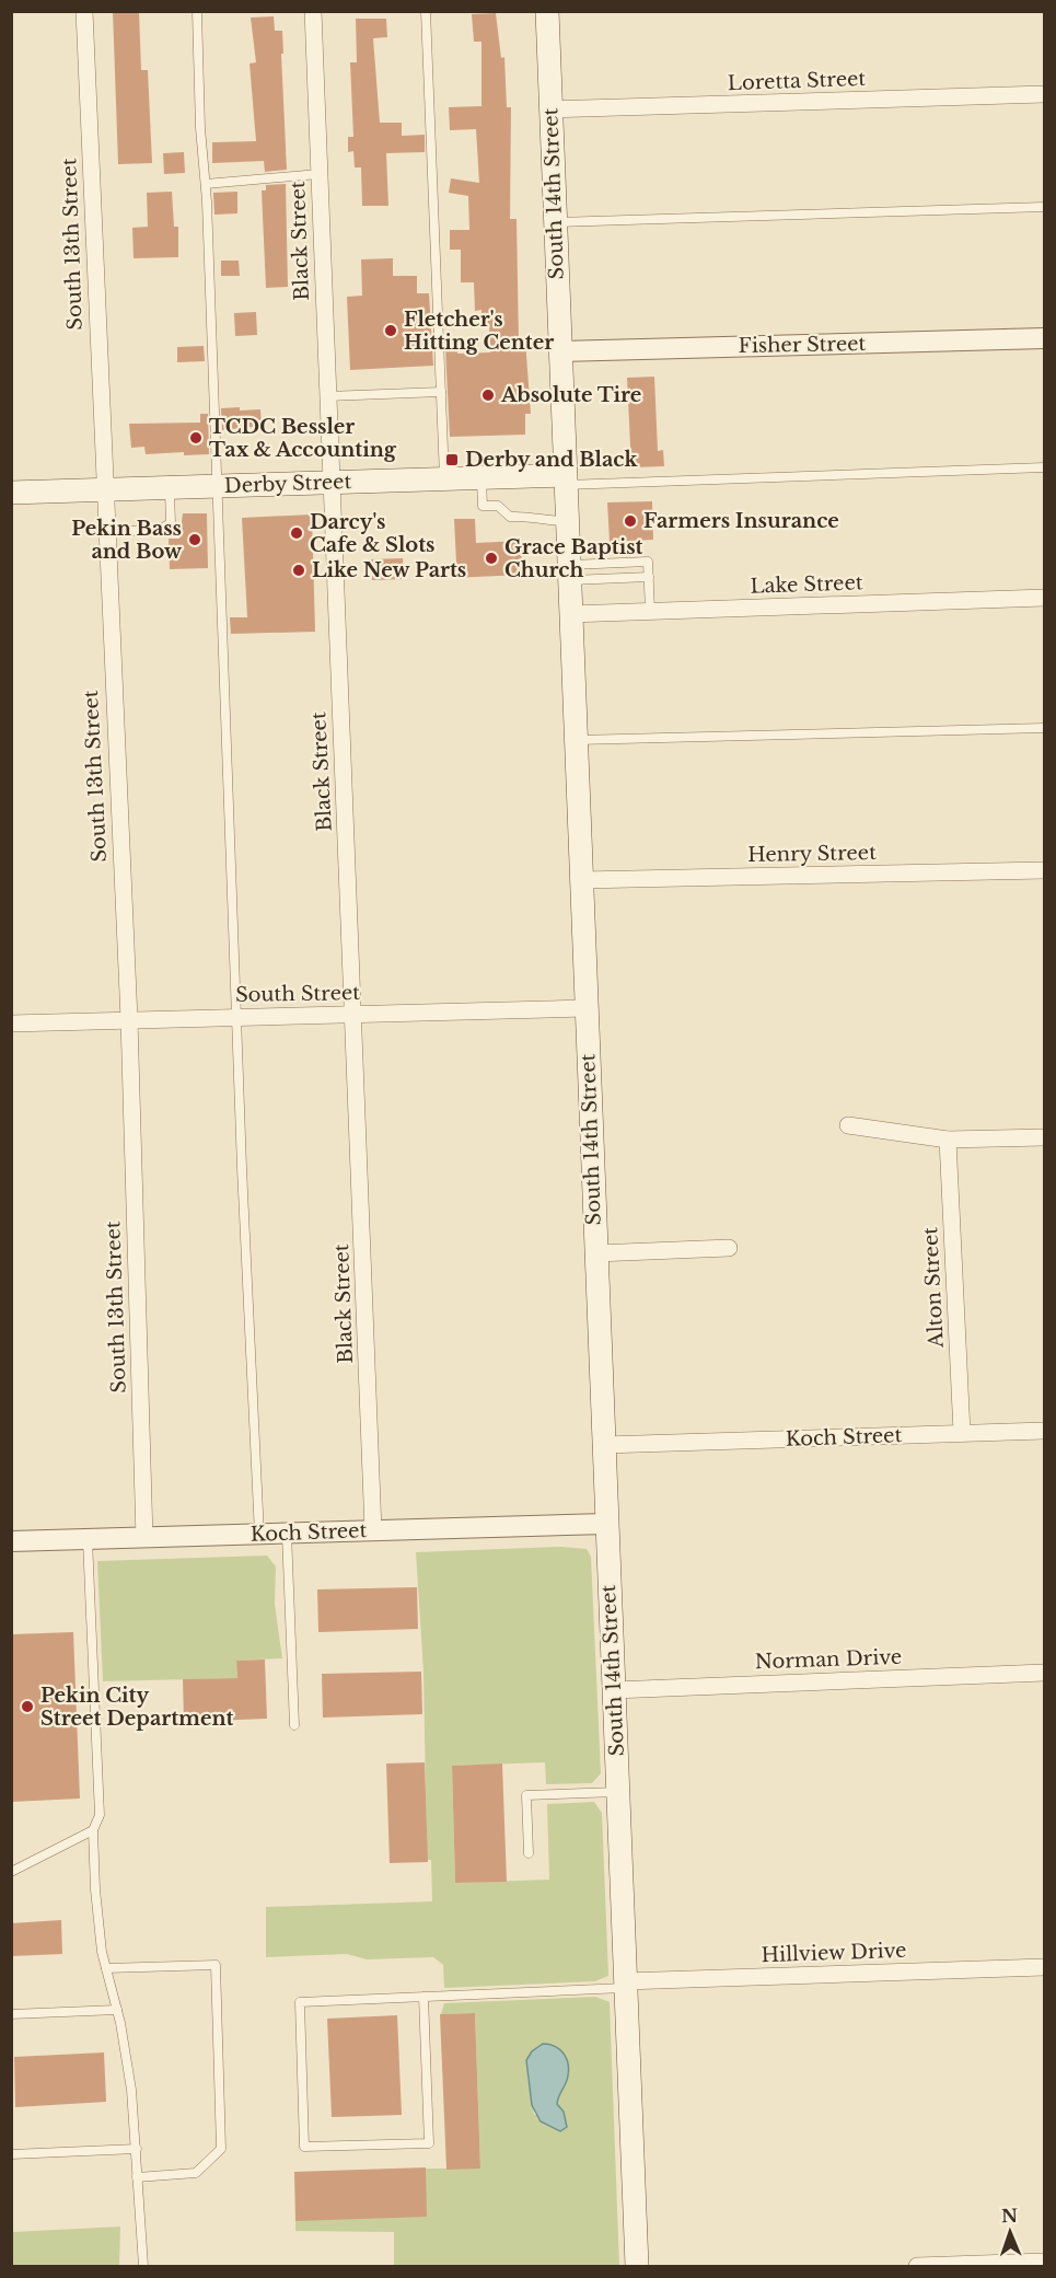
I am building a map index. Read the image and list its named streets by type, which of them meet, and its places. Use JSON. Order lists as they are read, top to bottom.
{
  "streets": {
    "main road": ["South 14th Street", "Derby Street"],
    "street": [
      "Loretta Street",
      "Black Street",
      "South 13th Street",
      "Fisher Street",
      "Lake Street",
      "Henry Street",
      "South Street",
      "Alton Street",
      "Koch Street",
      "Norman Drive",
      "Hillview Drive"
    ]
  },
  "crossings": [
    ["Loretta Street", "South 14th Street"],
    ["South 14th Street", "Fisher Street"],
    ["South 14th Street", "Derby Street"],
    ["South 14th Street", "Lake Street"],
    ["South 14th Street", "Henry Street"],
    ["South 14th Street", "South Street"],
    ["South 14th Street", "Koch Street"],
    ["South 14th Street", "Norman Drive"],
    ["South 14th Street", "Hillview Drive"],
    ["Black Street", "Derby Street"],
    ["Black Street", "South Street"],
    ["Black Street", "Koch Street"],
    ["South 13th Street", "Derby Street"],
    ["South 13th Street", "South Street"],
    ["South 13th Street", "Koch Street"],
    ["Alton Street", "Koch Street"]
  ],
  "places": {
    "other": [
      "Fletcher's Hitting Center",
      "Absolute Tire",
      "TCDC Bessler Tax & Accounting",
      "Farmers Insurance",
      "Darcy's Cafe & Slots",
      "Pekin Bass and Bow",
      "Grace Baptist Church",
      "Like New Parts",
      "Pekin City Street Department"
    ],
    "transit": ["Derby and Black"]
  },
  "north": "top"
}
